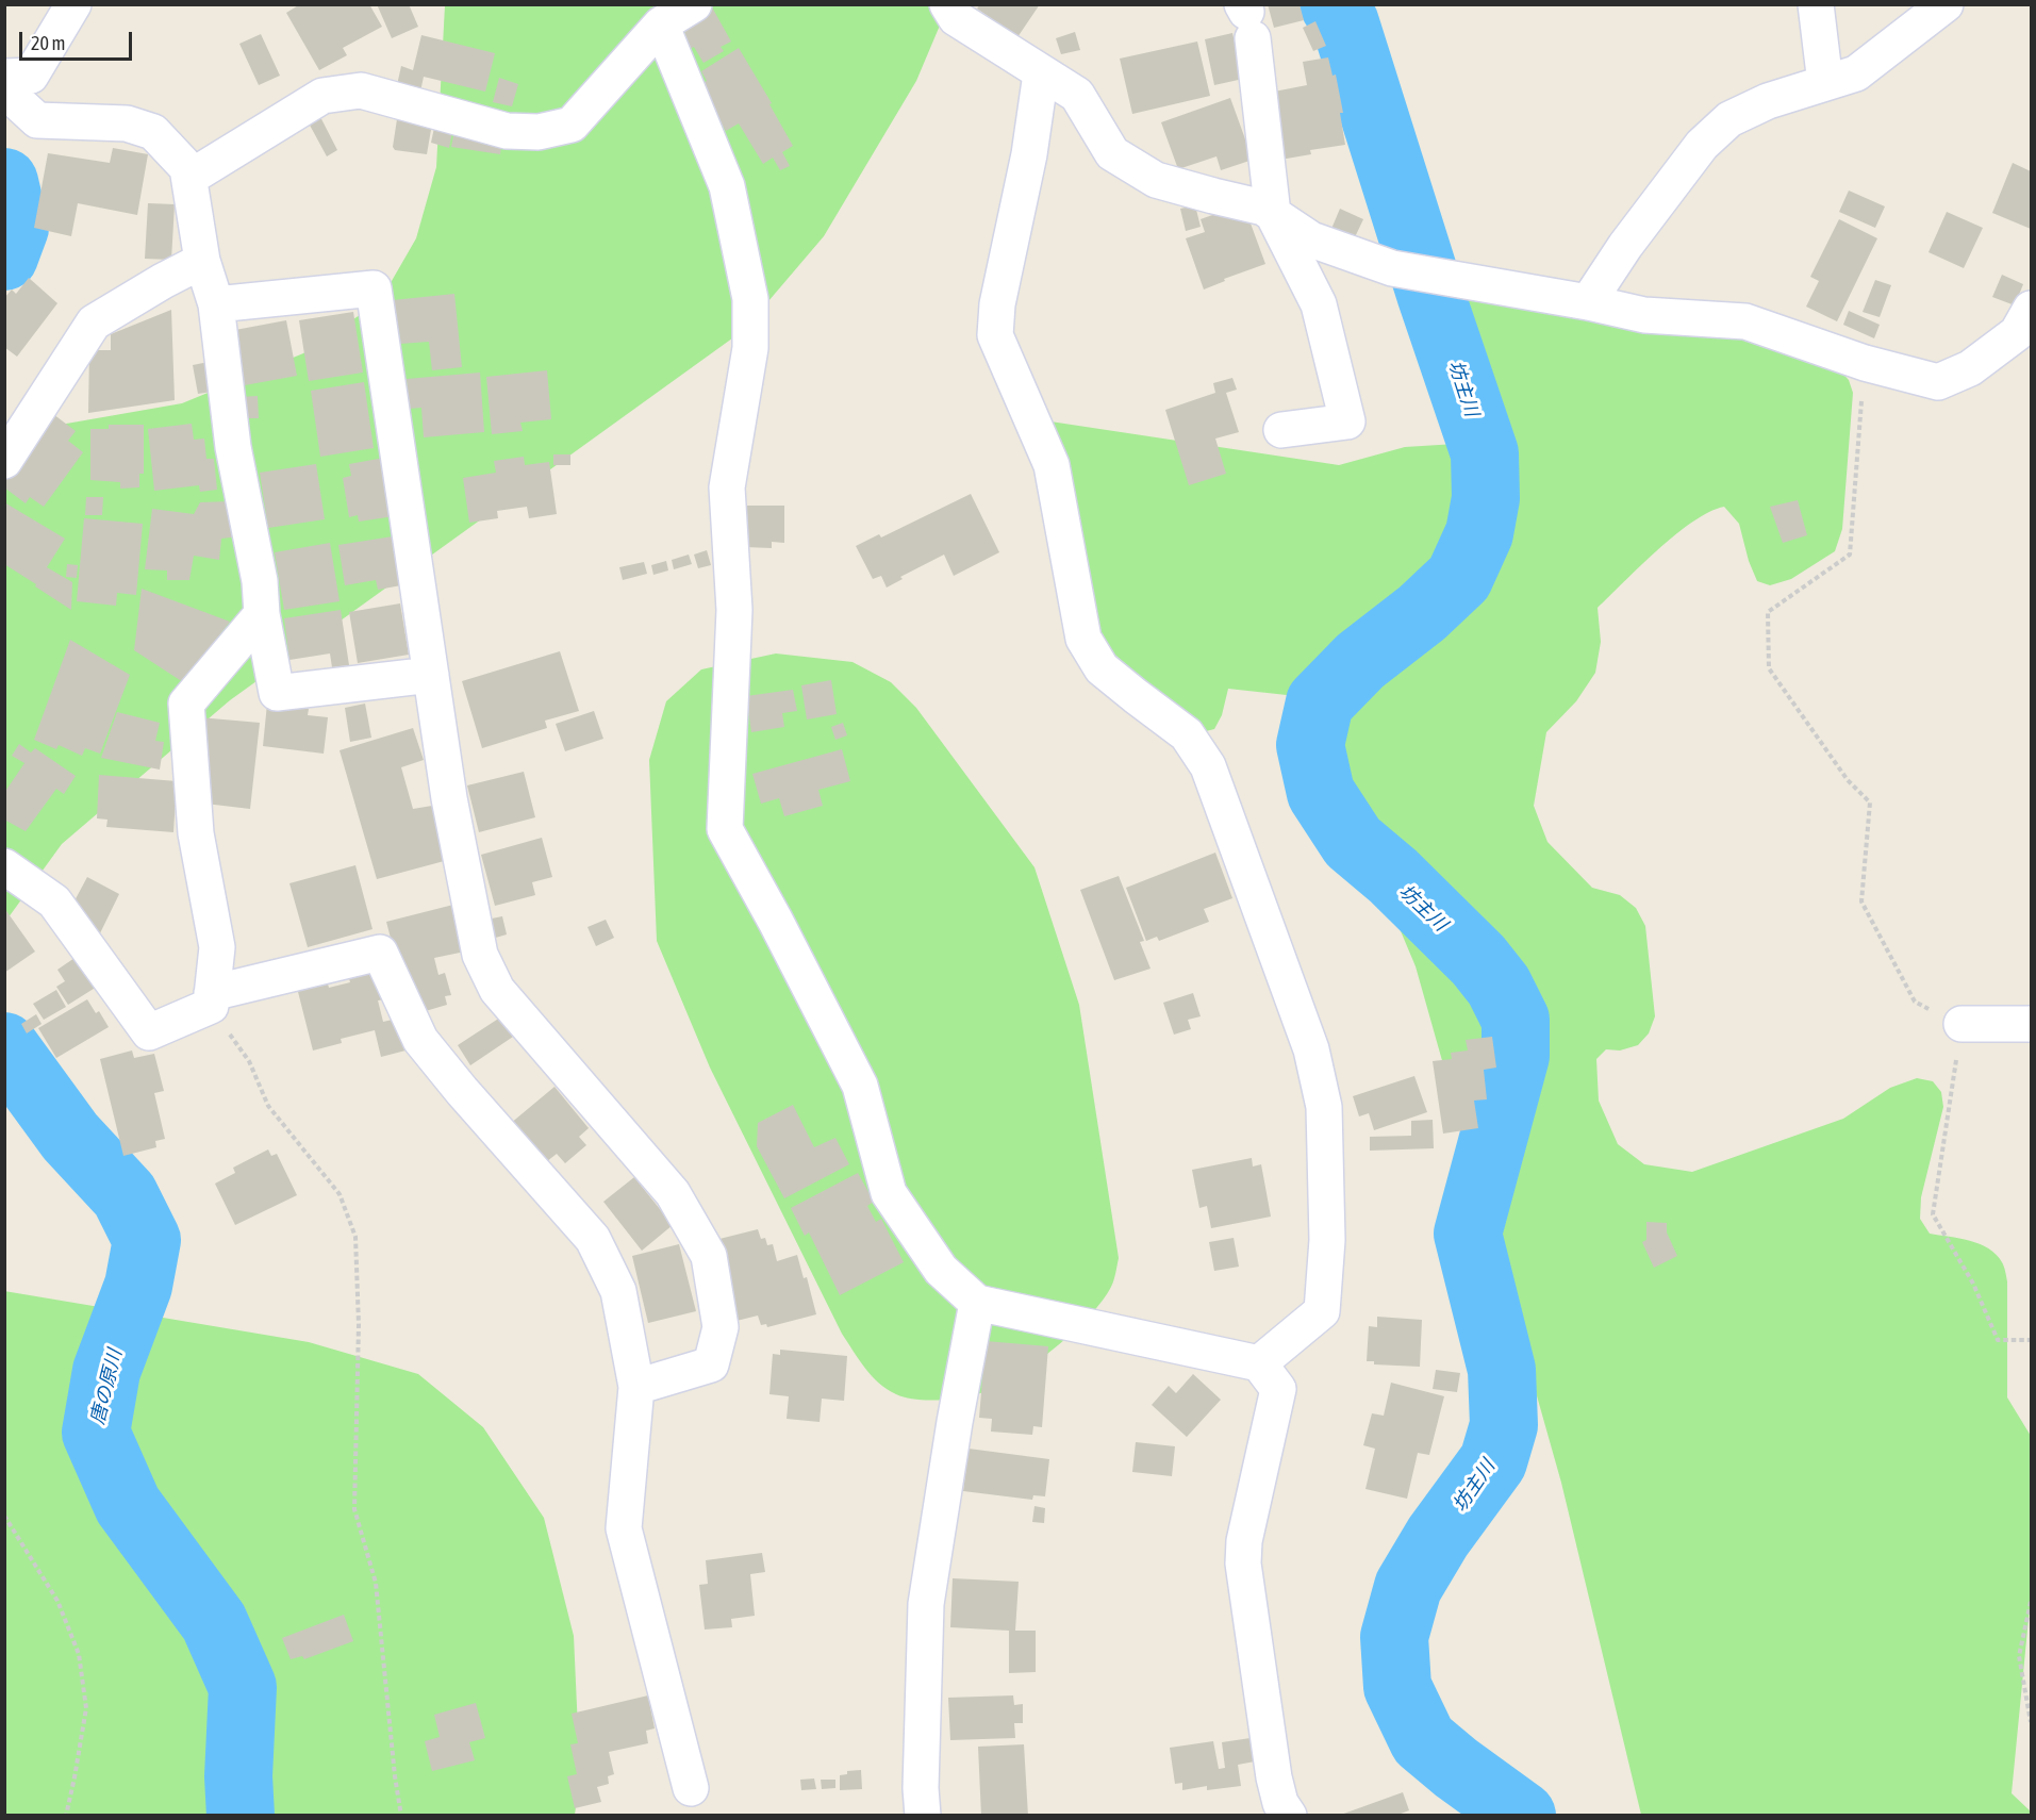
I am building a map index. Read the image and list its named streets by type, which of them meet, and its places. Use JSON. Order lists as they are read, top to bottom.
{
  "water": ["坊主川", "唐の原川"],
  "scale_bar": "20 m"
}
